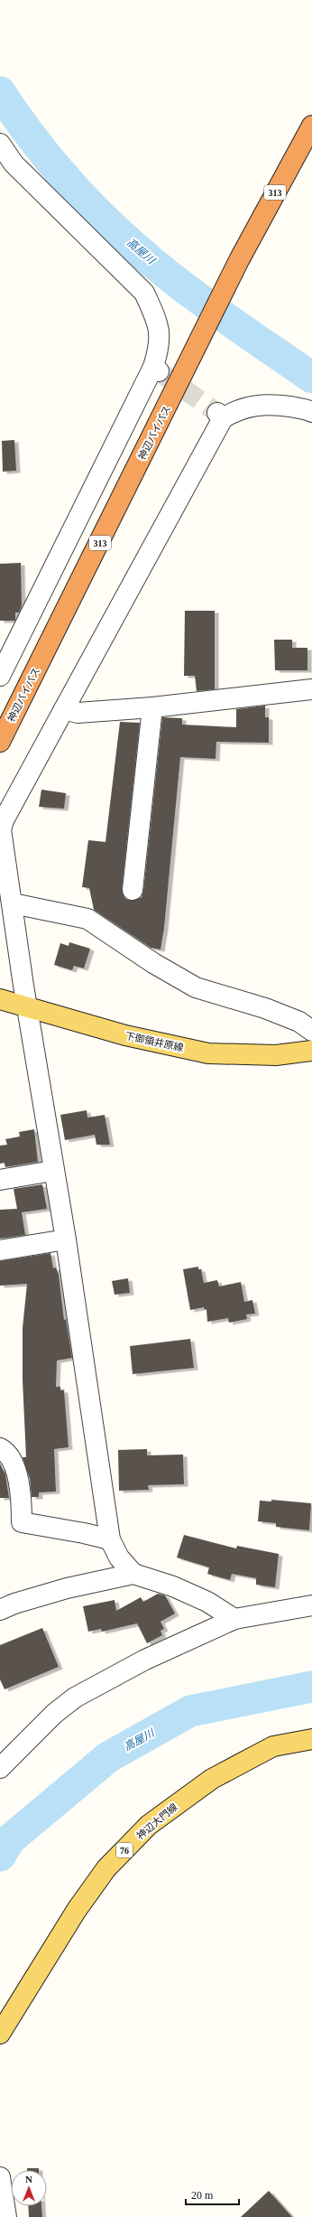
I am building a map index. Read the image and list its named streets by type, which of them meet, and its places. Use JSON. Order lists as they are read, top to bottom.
{
  "streets": {
    "highway": ["313", "神辺バイパス"],
    "main road": ["下御領井原線", "神辺大門線", "76"]
  },
  "water": ["高屋川"],
  "scale_bar": "20 m",
  "north": "top"
}
